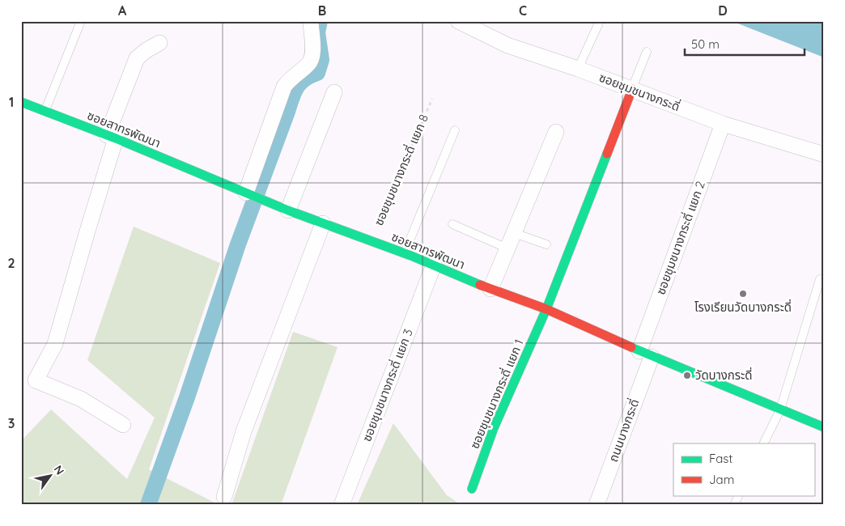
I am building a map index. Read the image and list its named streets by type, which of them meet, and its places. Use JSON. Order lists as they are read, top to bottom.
{
  "streets": {
    "street": [
      "ซอยชุมชนางกระดี่",
      "ซอยสาทรพัฒนา",
      "ซอยชุมชนางกระดี่ แยก 2",
      "ซอยชุมชนางกระดี่ แยก 3",
      "ซอยชุมชนางกระดี่ แยก 1",
      "ถนนบางกระดี่"
    ],
    "path": ["ซอยชุมชนางกระดี่ แยก 8"]
  },
  "crossings": [
    ["ซอยชุมชนางกระดี่", "ซอยชุมชนางกระดี่ แยก 2"],
    ["ซอยชุมชนางกระดี่", "ซอยชุมชนางกระดี่ แยก 1"],
    ["ซอยสาทรพัฒนา", "ซอยชุมชนางกระดี่ แยก 8"],
    ["ซอยสาทรพัฒนา", "ซอยชุมชนางกระดี่ แยก 2"],
    ["ซอยสาทรพัฒนา", "ซอยชุมชนางกระดี่ แยก 3"],
    ["ซอยสาทรพัฒนา", "ซอยชุมชนางกระดี่ แยก 1"],
    ["ซอยสาทรพัฒนา", "ถนนบางกระดี่"],
    ["ซอยชุมชนางกระดี่ แยก 2", "ถนนบางกระดี่"]
  ],
  "places": ["โรงเรียนวัดบางกระดี่", "วัดบางกระดี่"],
  "legend": ["Fast", "Jam"],
  "scale_bar": "50 m",
  "north": "top right",
  "grid": {
    "columns": [
      "A",
      "B",
      "C",
      "D"
    ],
    "rows": ["1", "2", "3"]
  }
}
